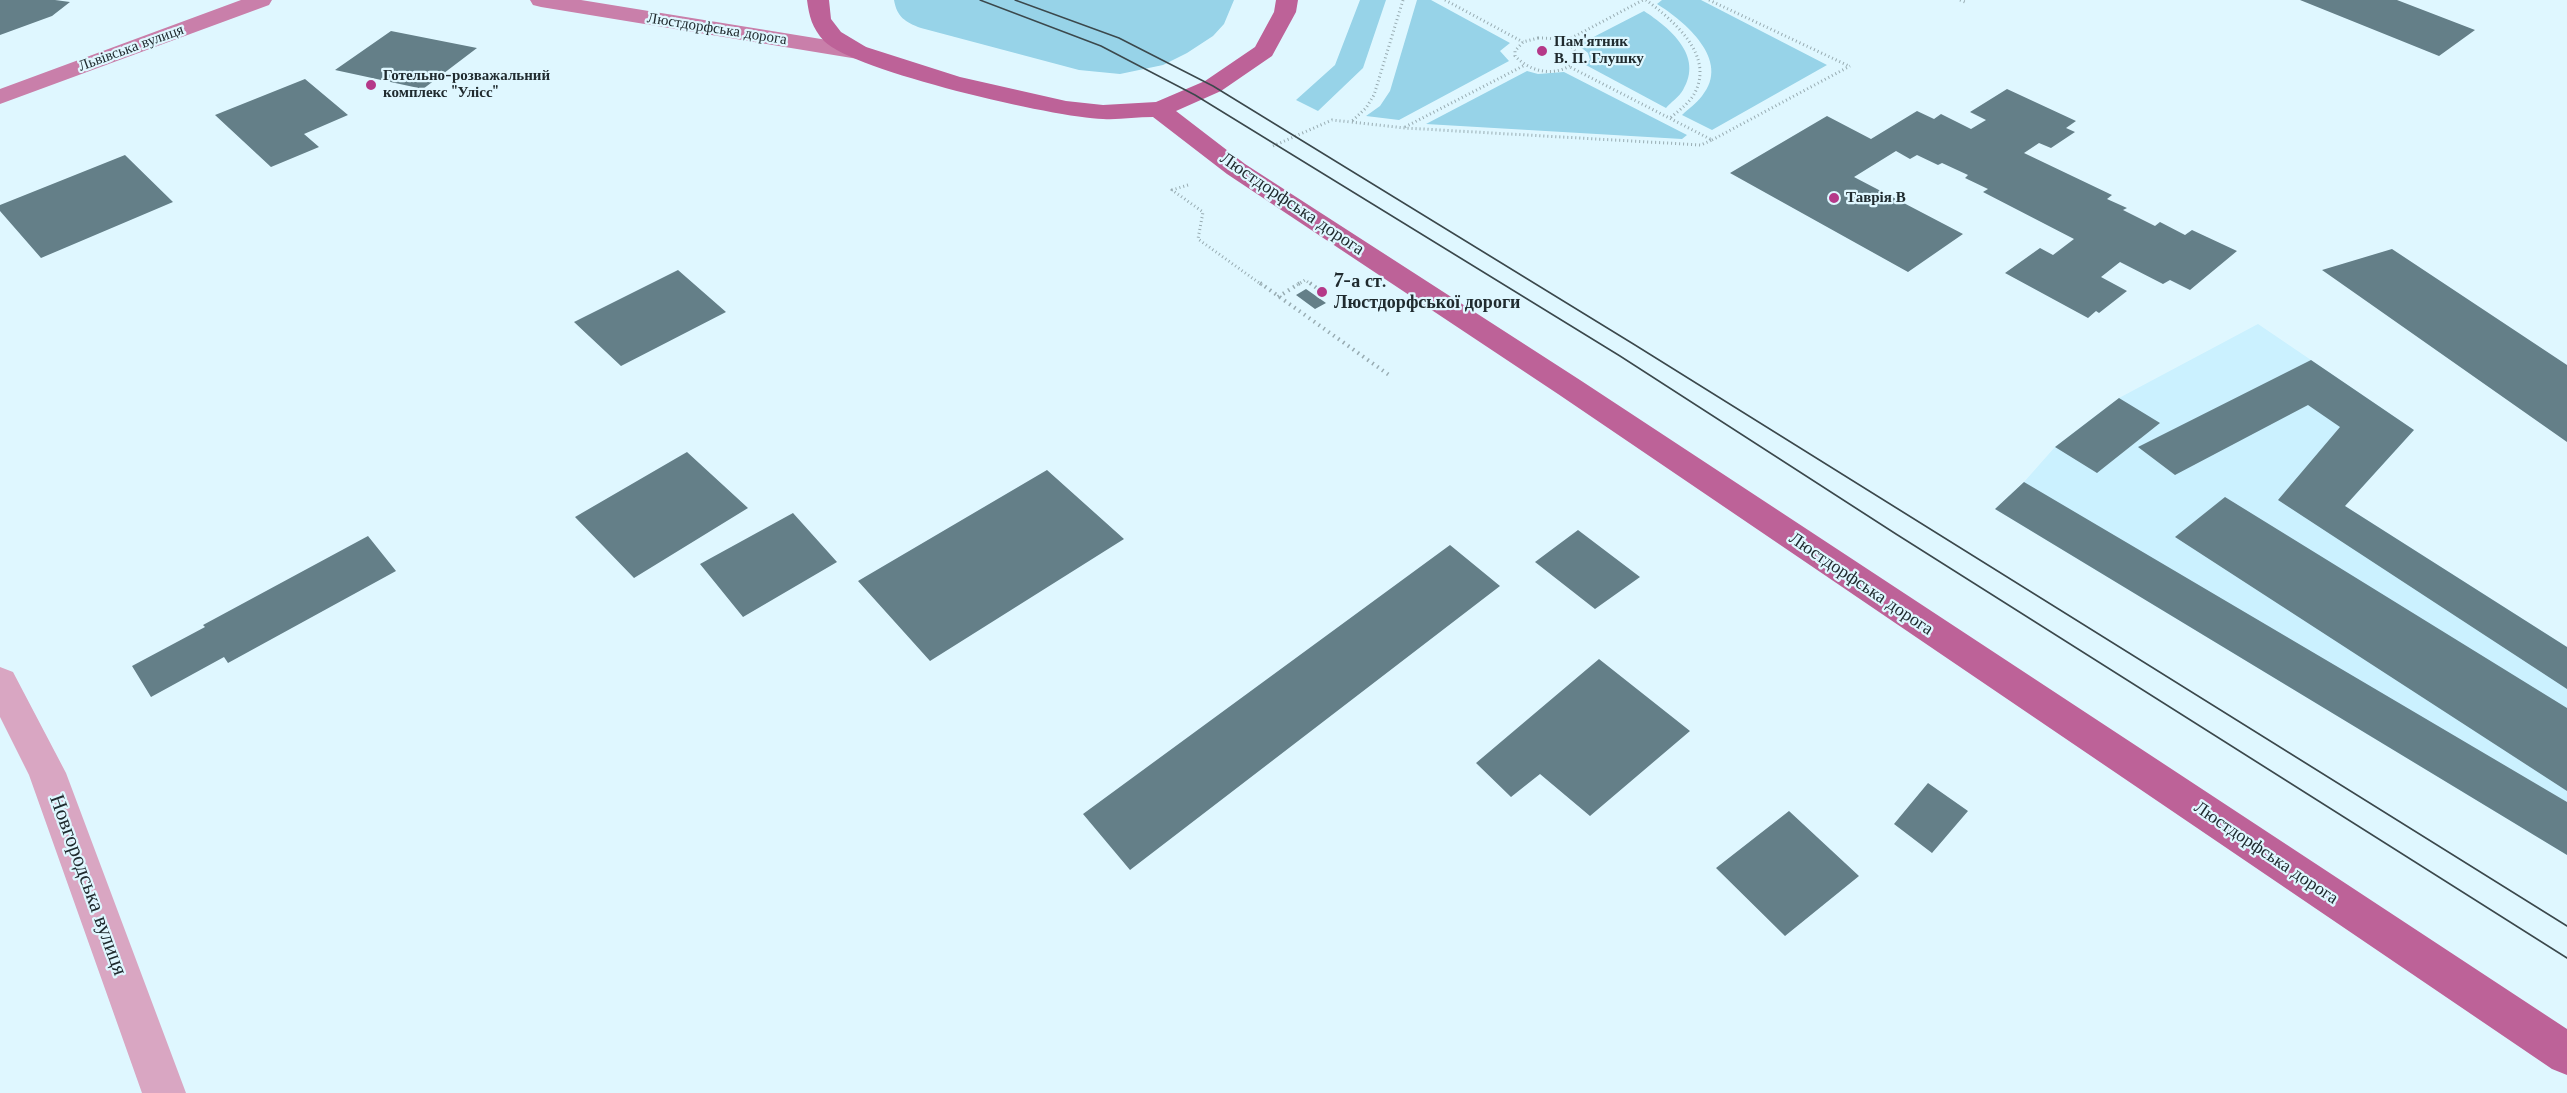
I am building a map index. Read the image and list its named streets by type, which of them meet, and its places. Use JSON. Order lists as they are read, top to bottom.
{
  "streets": {
    "main road": ["Люстдорфська дорога", "Львівська вулиця"],
    "street": ["Новгородська вулиця"]
  },
  "places": [
    "Пам'ятник В. П. Глушку",
    "Готельно-розважальний комплекс \"Улісс\"",
    "Таврія В",
    "7-а ст. Люстдорфської дороги"
  ]
}
